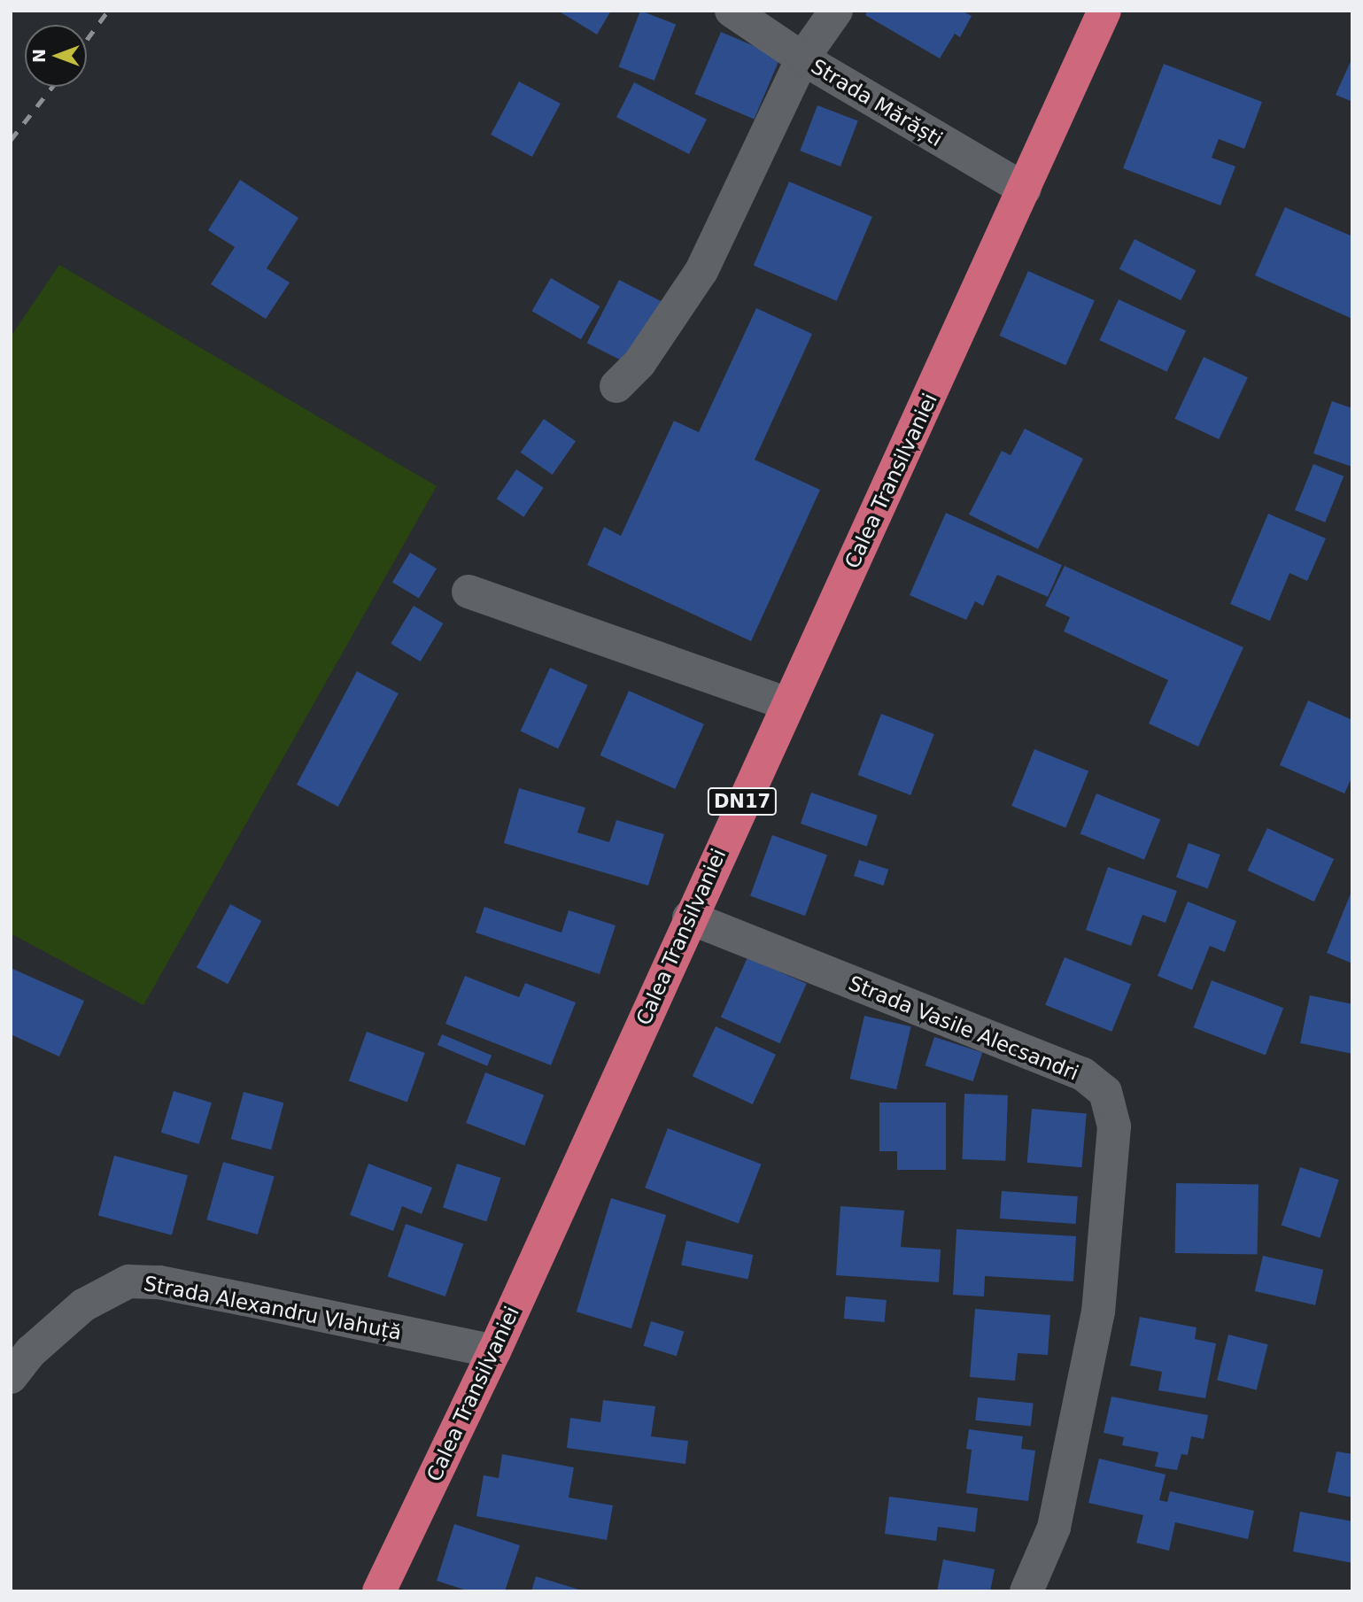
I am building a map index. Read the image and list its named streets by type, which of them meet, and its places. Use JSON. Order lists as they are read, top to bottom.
{
  "streets": {
    "highway": ["Calea Transilvaniei", "DN17"],
    "street": ["Strada Mărăști", "Strada Vasile Alecsandri", "Strada Alexandru Vlahuță"]
  },
  "crossings": [
    ["Strada Mărăști", "Calea Transilvaniei"],
    ["Calea Transilvaniei", "Strada Vasile Alecsandri"],
    ["Calea Transilvaniei", "Strada Alexandru Vlahuță"]
  ],
  "north": "left"
}
